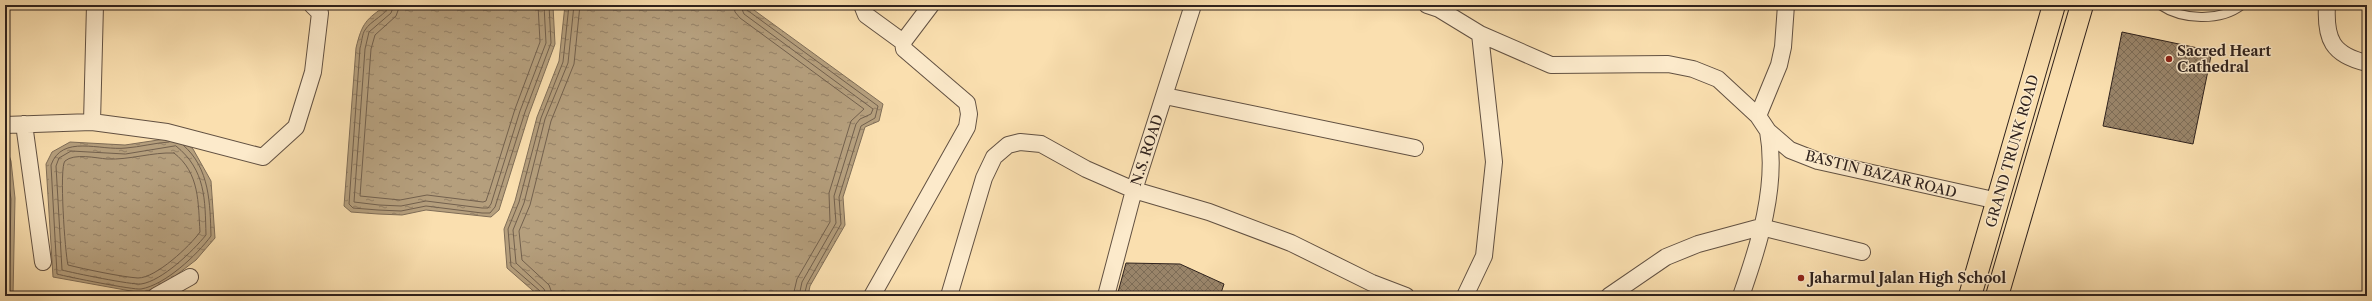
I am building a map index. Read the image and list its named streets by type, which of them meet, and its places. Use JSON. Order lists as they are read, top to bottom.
{
  "streets": {
    "main road": ["GRAND TRUNK ROAD"],
    "street": ["N.S. ROAD", "BASTIN BAZAR ROAD"]
  },
  "crossings": [
    ["GRAND TRUNK ROAD", "BASTIN BAZAR ROAD"]
  ],
  "places": ["Sacred Heart Cathedral", "Jaharmul Jalan High School"]
}
